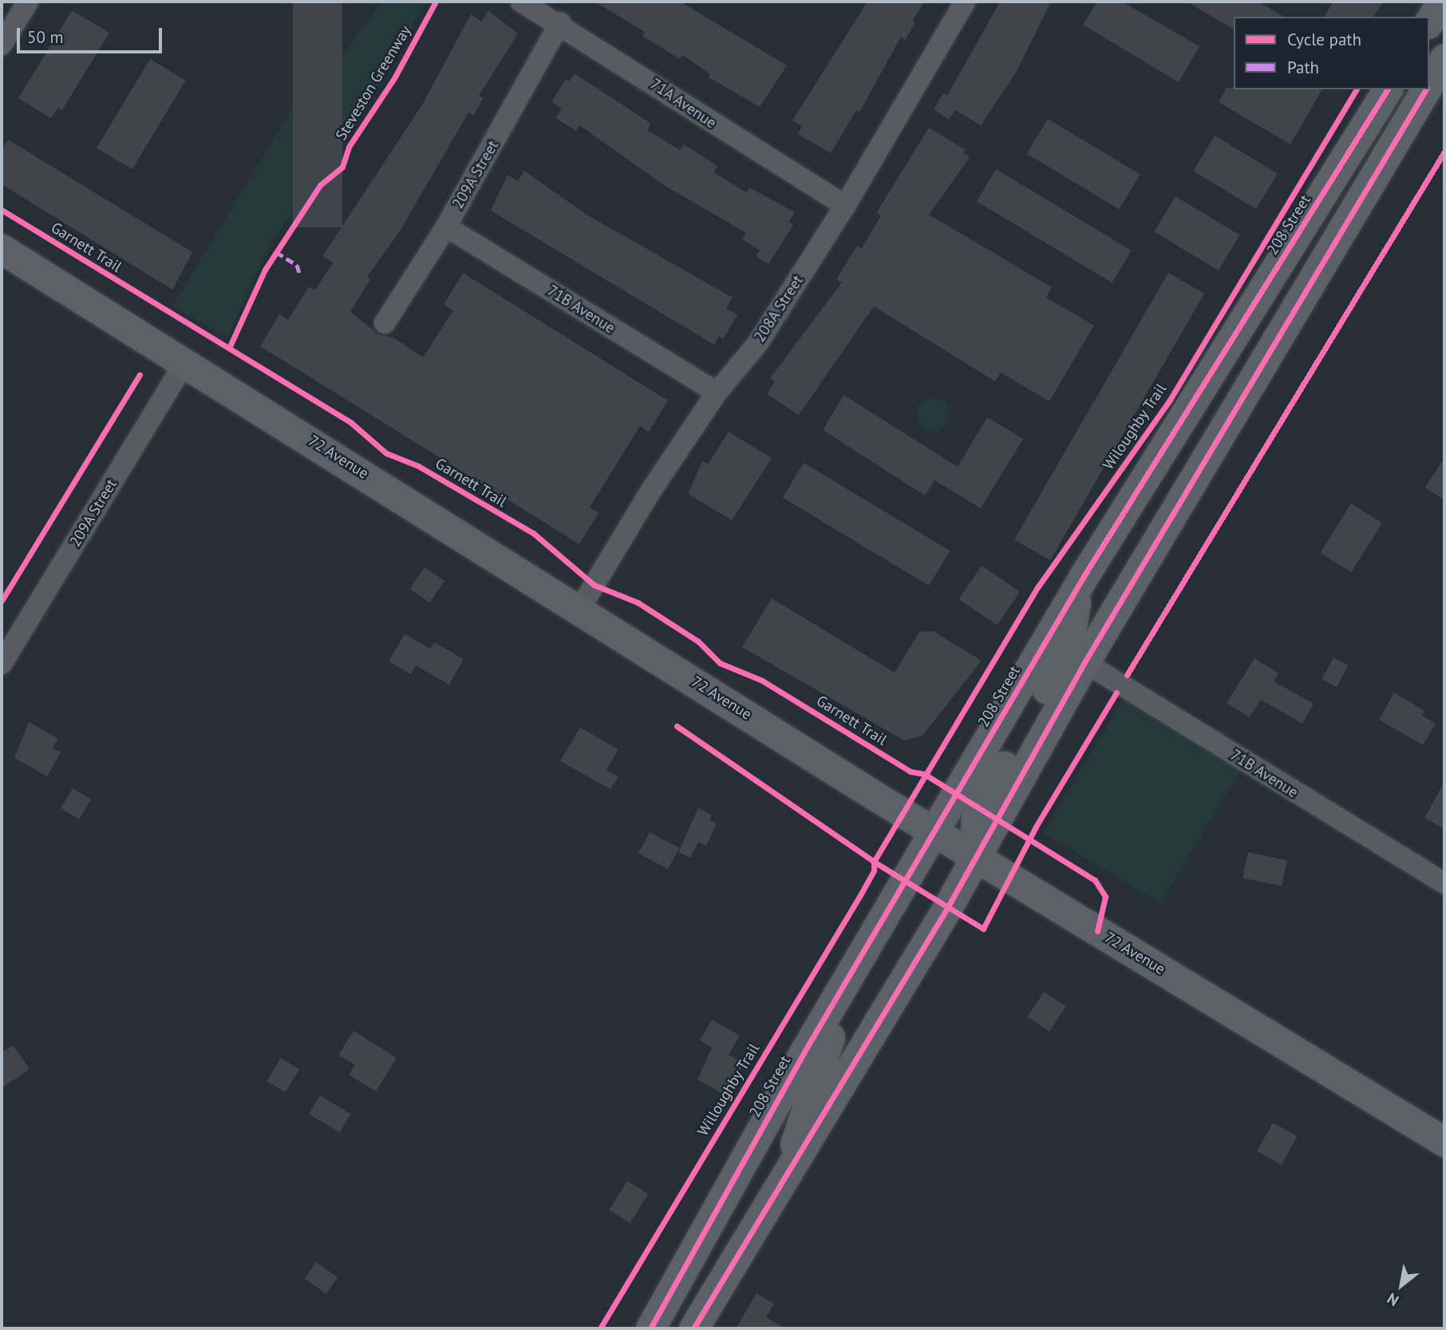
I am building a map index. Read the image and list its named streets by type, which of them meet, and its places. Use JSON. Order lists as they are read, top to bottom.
{
  "streets": {
    "main road": ["208 Street", "72 Avenue"],
    "street": [
      "71A Avenue",
      "209A Street",
      "208A Street",
      "71B Avenue"
    ],
    "cycle path": [
      "Steveston Greenway",
      "Garnett Trail",
      "Wiloughby Trail",
      "Willoughby Trail"
    ]
  },
  "crossings": [
    ["71A Avenue", "209A Street"],
    ["71A Avenue", "208A Street"],
    ["209A Street", "71B Avenue"],
    ["209A Street", "72 Avenue"],
    ["208 Street", "72 Avenue"],
    ["208A Street", "71B Avenue"],
    ["208A Street", "72 Avenue"]
  ],
  "legend": ["Cycle path", "Path"],
  "scale_bar": "50 m",
  "north": "bottom left"
}
